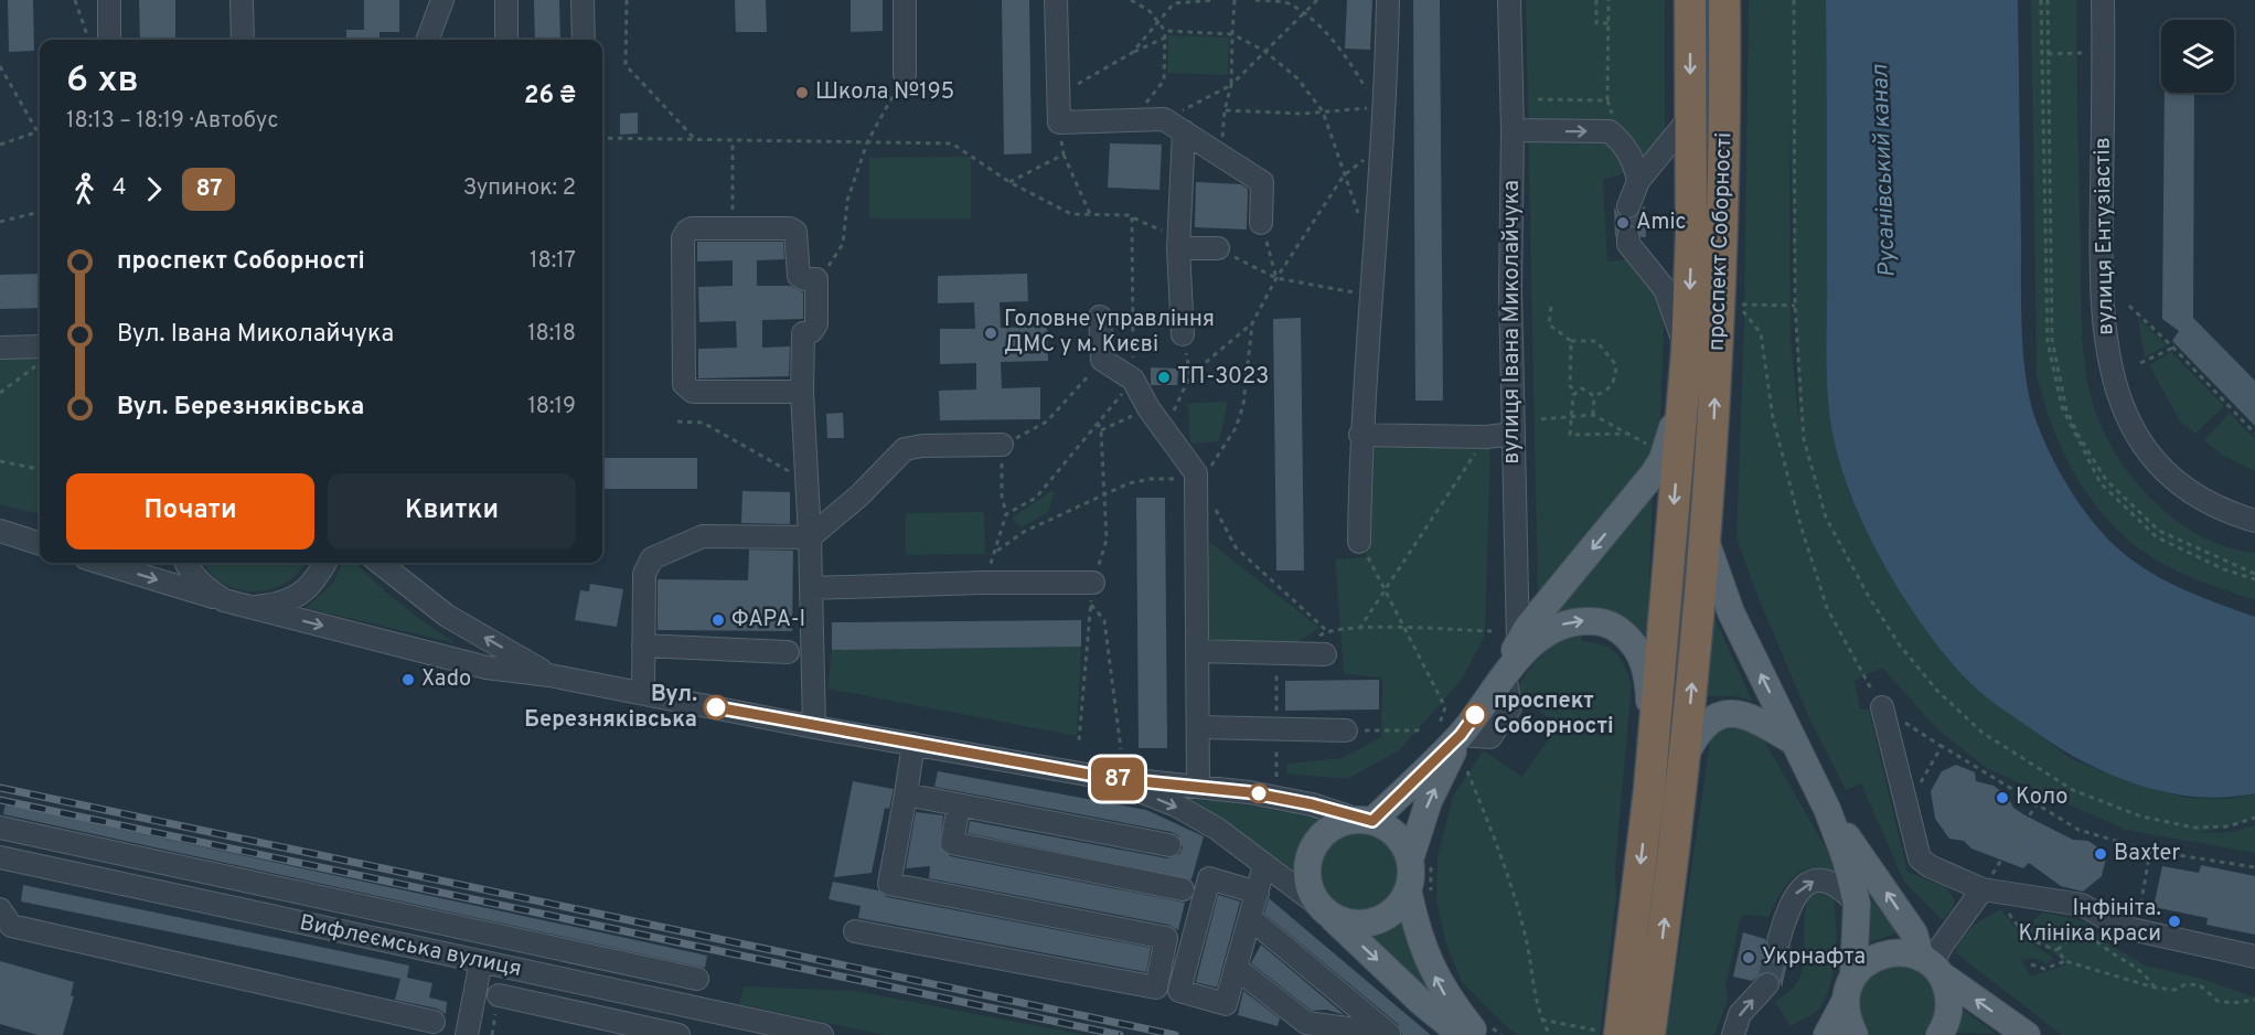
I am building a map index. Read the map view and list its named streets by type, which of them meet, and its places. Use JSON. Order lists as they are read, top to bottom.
{
  "streets": {
    "highway": ["проспект Соборності"],
    "main road": ["вулиця Івана Миколайчука"],
    "street": ["вулиця Ентузіастів", "Вифлеємська вулиця"]
  },
  "crossings": [
    ["проспект Соборності", "вулиця Івана Миколайчука"]
  ],
  "water": ["Русанівський канал"],
  "places": [
    "Школа №195",
    "Amic",
    "Головне управління ДМС у м. Києві",
    "ТП-3023",
    "ФАРА-І",
    "Xado",
    "Вул. Березняківська",
    "проспект Соборності",
    "Коло",
    "Baxter",
    "Інфініта. Клініка краси",
    "Укрнафта"
  ],
  "lines": ["bus line 87"],
  "page": {
    "on_map": "87",
    "heading": ["6 хв", "18:13 – 18:19 · Автобус", "26 ₴"],
    "legs": ["4", "87", "Зупинок: 2"],
    "list": [
      {
        "name": "проспект Соборності",
        "value": "18:17"
      },
      {
        "name": "Вул. Івана Миколайчука",
        "value": "18:18"
      },
      {
        "name": "Вул. Березняківська",
        "value": "18:19"
      }
    ],
    "buttons": ["Почати", "Квитки"]
  }
}
